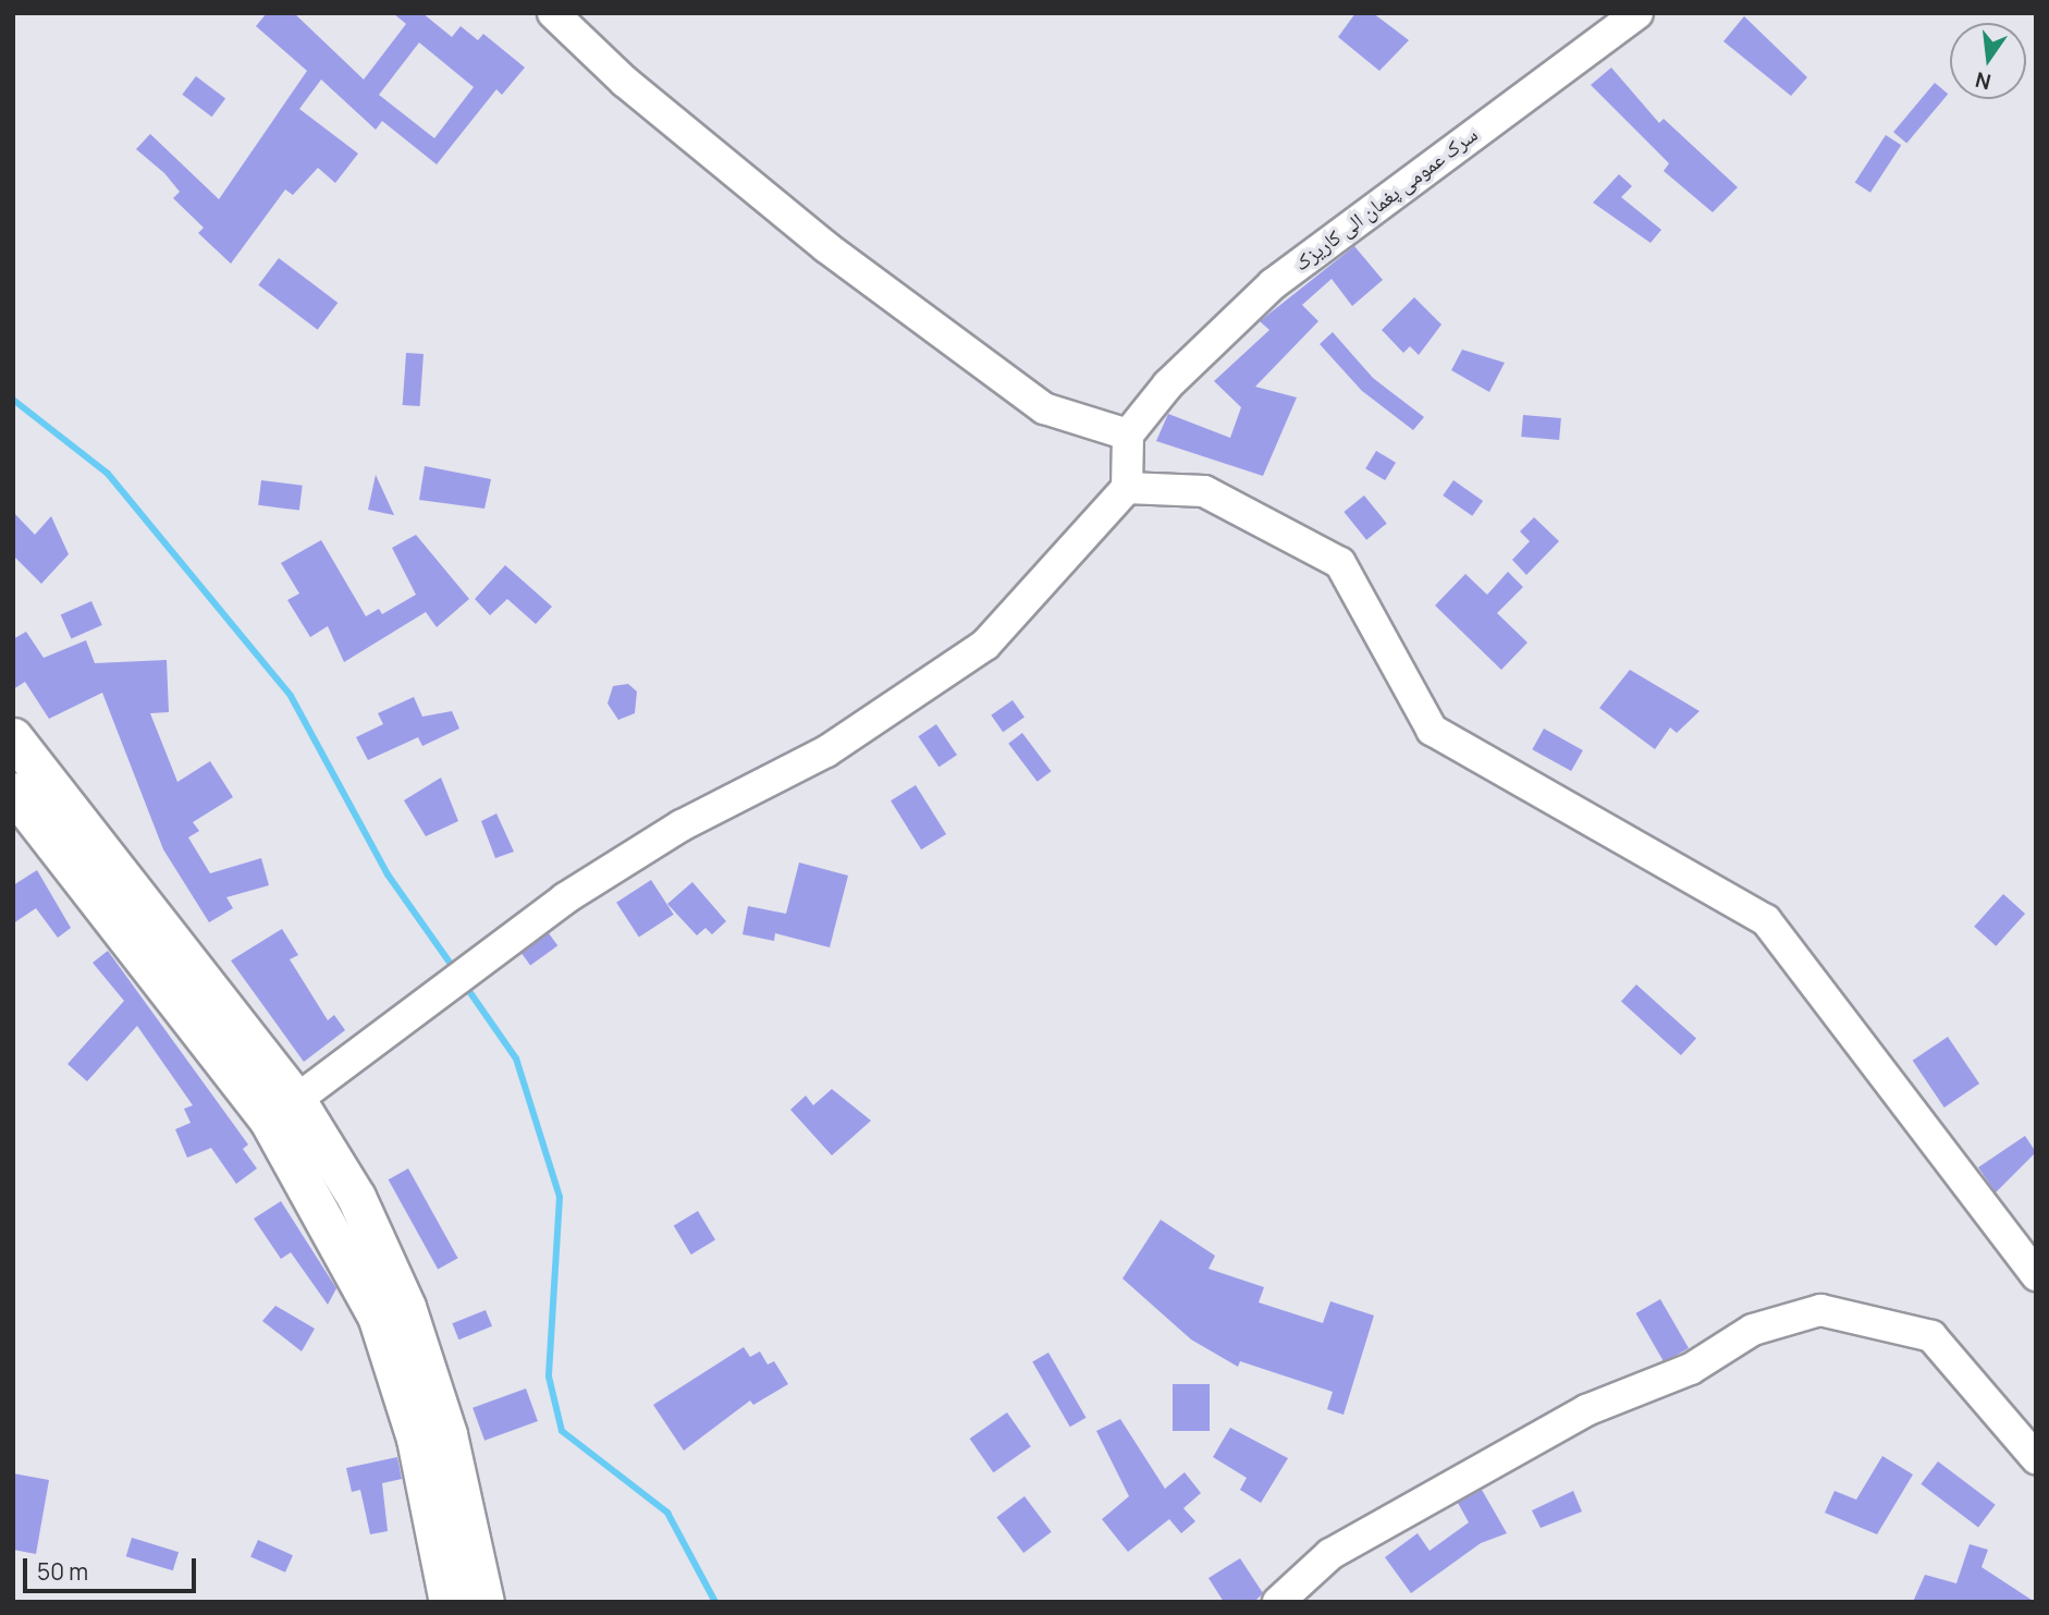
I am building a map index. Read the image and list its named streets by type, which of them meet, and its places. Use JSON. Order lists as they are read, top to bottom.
{
  "streets": {
    "street": ["سرک عمومی پغمان الی کاریزک"]
  },
  "scale_bar": "50 m",
  "north": "bottom"
}
